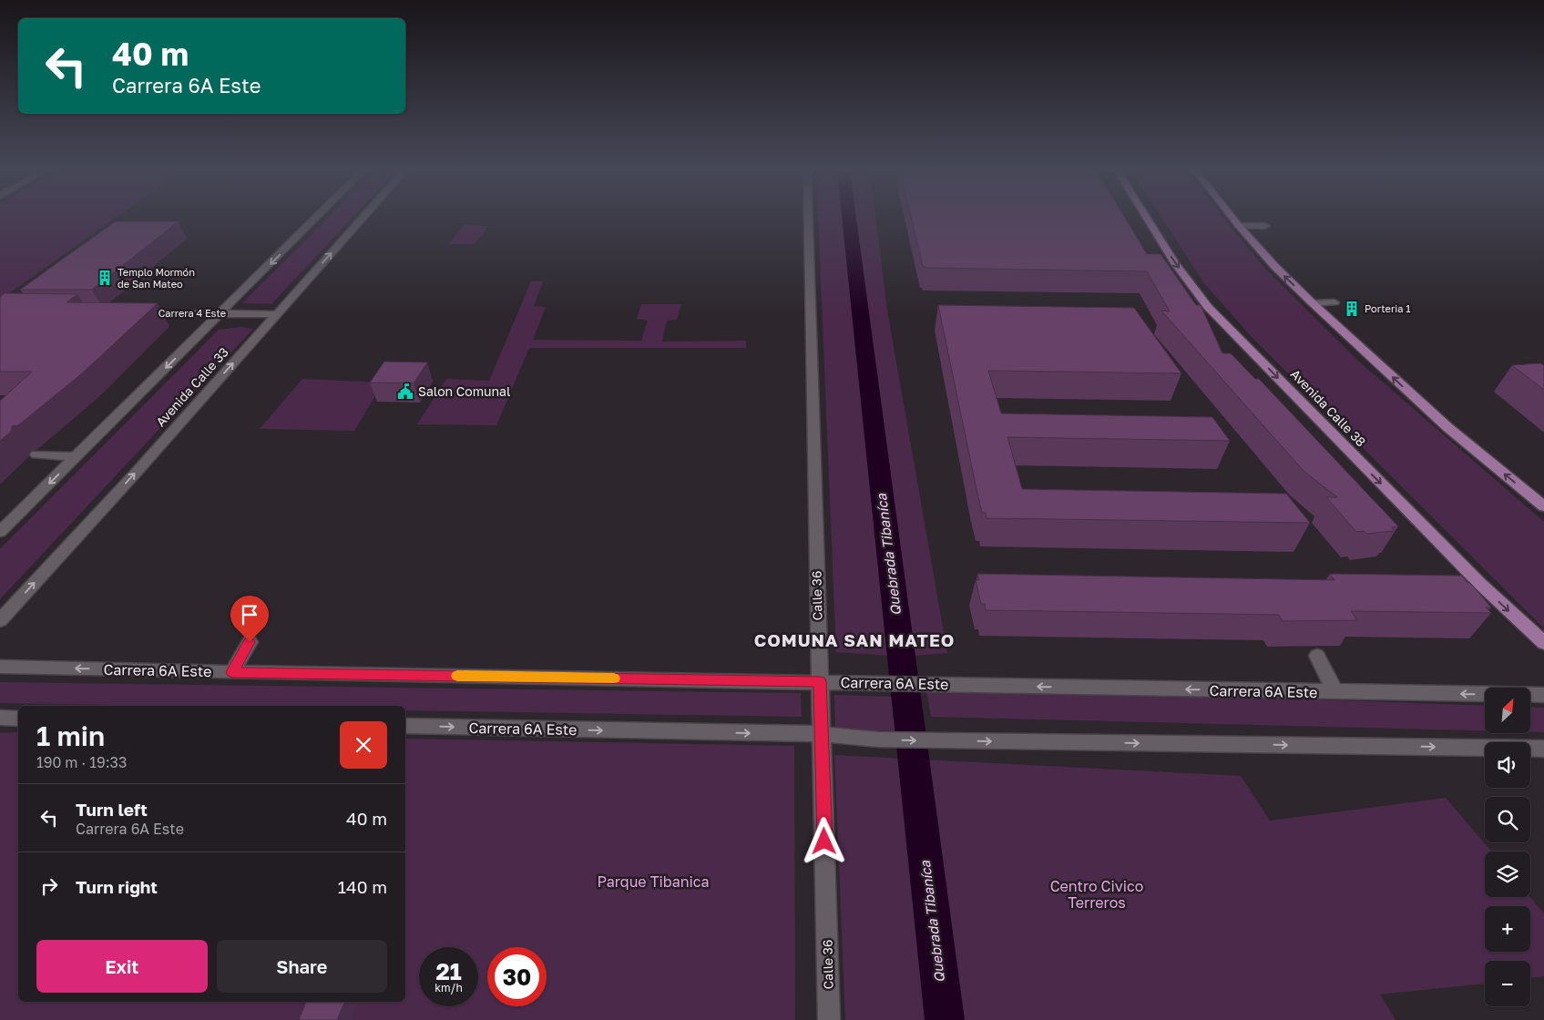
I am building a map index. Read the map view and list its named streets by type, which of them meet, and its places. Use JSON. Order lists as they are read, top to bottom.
{
  "streets": {
    "main road": ["Avenida Calle 38"],
    "street": [
      "Carrera 4 Este",
      "Avenida Calle 33",
      "Calle 36",
      "Carrera 6A Este"
    ]
  },
  "crossings": [
    ["Carrera 4 Este", "Avenida Calle 33"],
    ["Calle 36", "Carrera 6A Este"]
  ],
  "districts": ["COMUNA SAN MATEO"],
  "water": ["Quebrada Tibaníca"],
  "parks": ["Parque Tibanica", "Centro Civico Terreros"],
  "places": {
    "building": ["Templo Mormón de San Mateo", "Porteria 1"],
    "public building": ["Salon Comunal"]
  },
  "north": "top right",
  "page": {
    "turn": ["40 m", "Carrera 6A Este"],
    "map_buttons": ["+", "−"],
    "heading": ["1 min", "190 m · 19:33"],
    "list": [
      {
        "name": "Turn left",
        "note": "Carrera 6A Este",
        "value": "40 m"
      },
      {
        "name": "Turn right",
        "value": "140 m"
      }
    ],
    "buttons": ["Exit", "Share"],
    "speed": "21 km/h",
    "limit": "30"
  }
}
